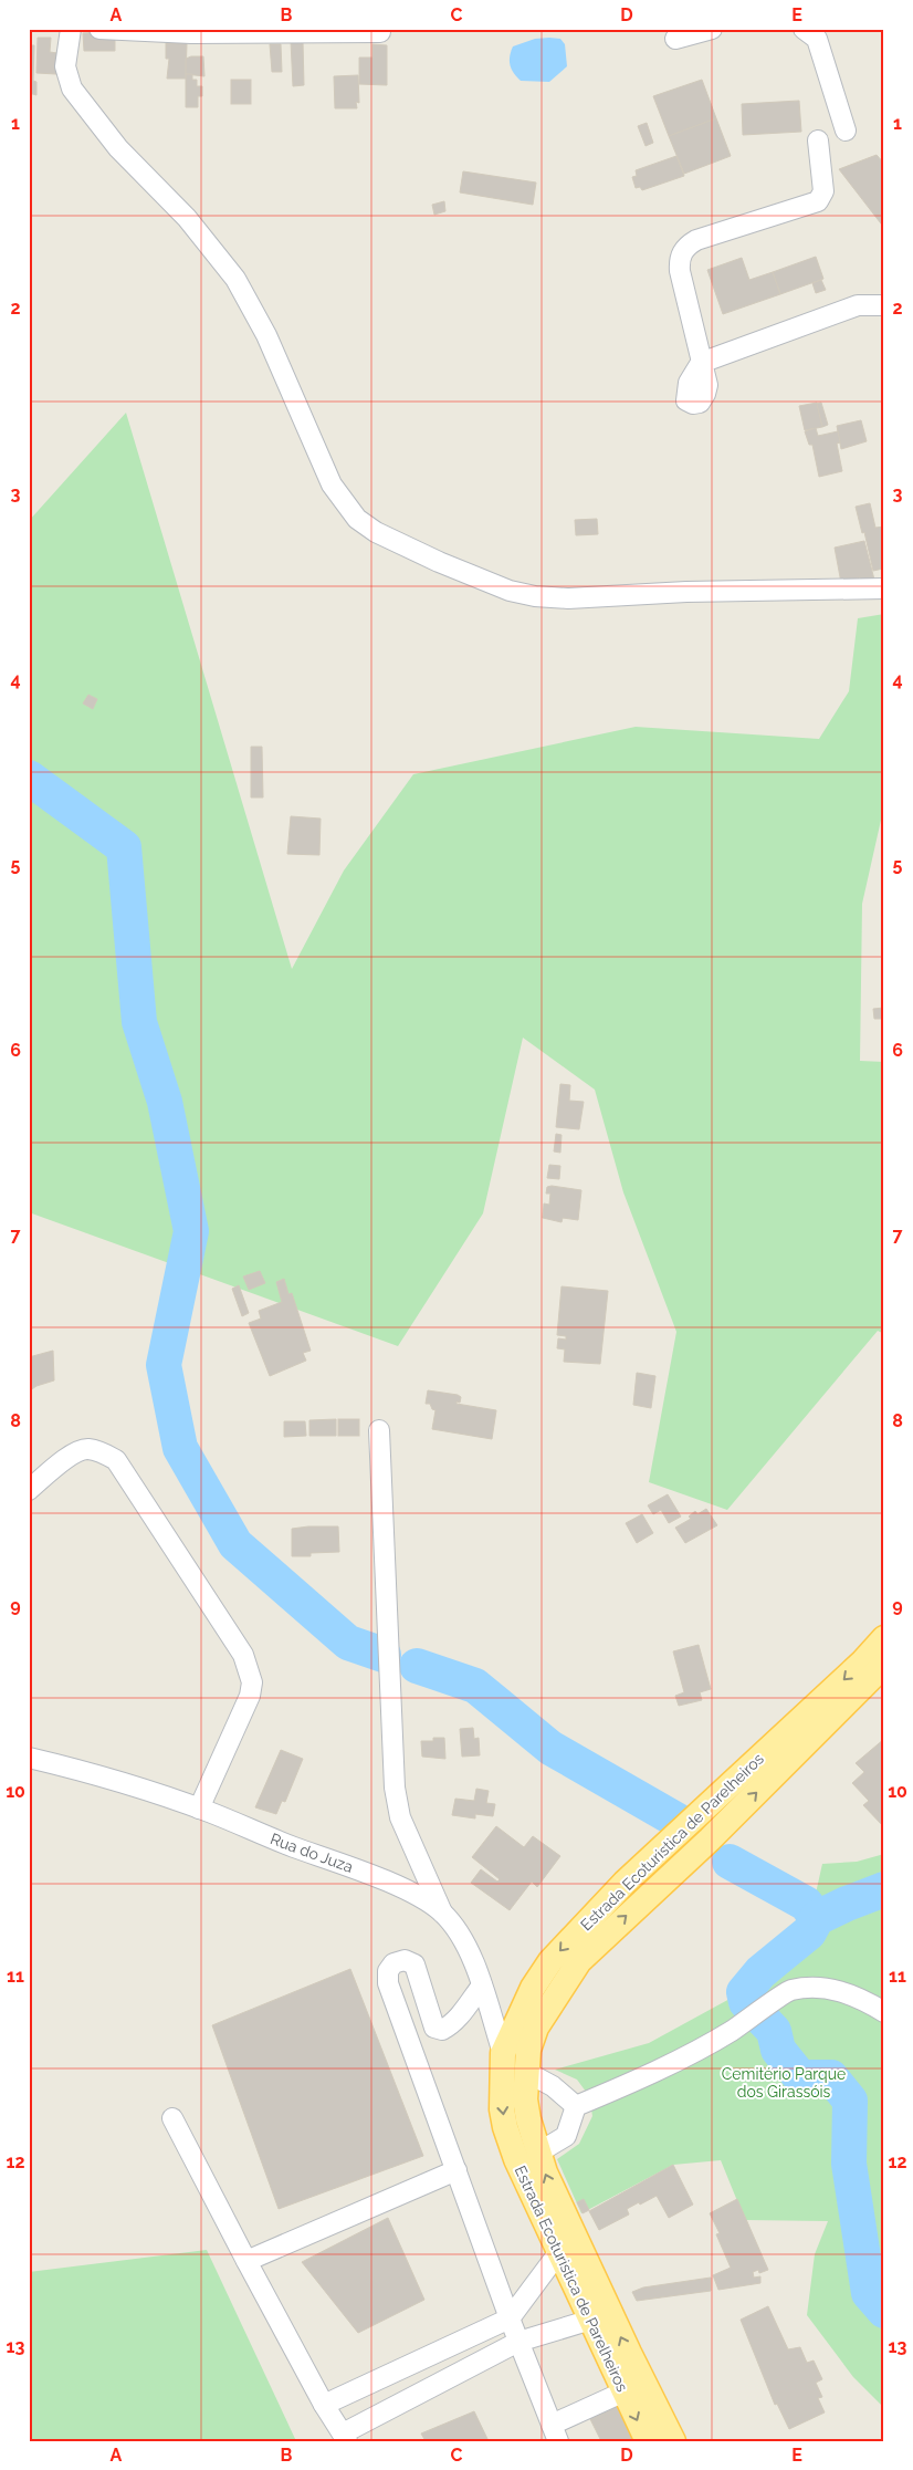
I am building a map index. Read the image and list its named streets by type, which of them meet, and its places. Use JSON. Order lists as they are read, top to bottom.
{
  "streets": {
    "main road": ["Estrada Ecoturistica de Parelheiros"],
    "street": ["Rua do Juza"]
  },
  "crossings": [
    ["Estrada Ecoturistica de Parelheiros", "Rua do Juza"]
  ],
  "parks": ["Cemitério Parque dos Girassóis"],
  "grid": {
    "columns": [
      "A",
      "B",
      "C",
      "D",
      "E"
    ],
    "rows": [
      "1",
      "2",
      "3",
      "4",
      "5",
      "6",
      "7",
      "8",
      "9",
      "10",
      "11",
      "12",
      "13"
    ]
  }
}
